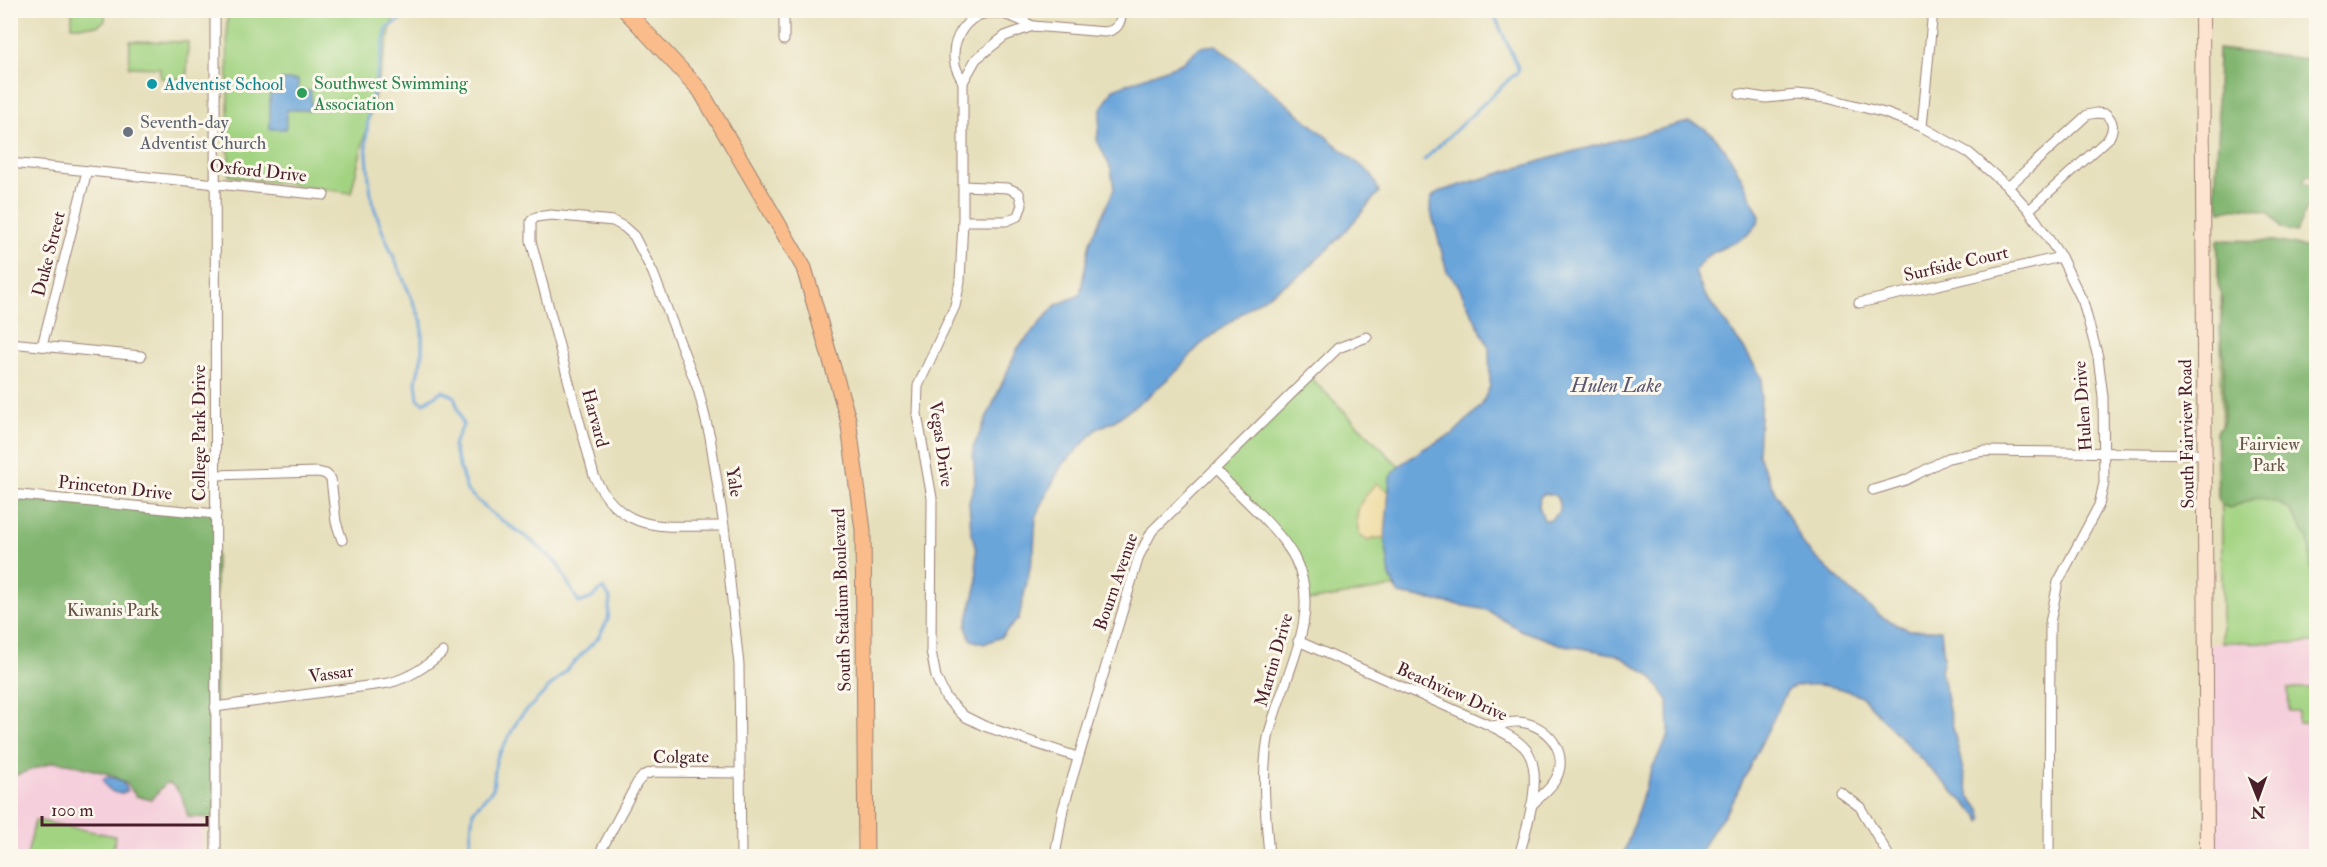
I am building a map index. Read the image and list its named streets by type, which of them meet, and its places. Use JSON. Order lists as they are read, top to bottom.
{
  "streets": {
    "main road": ["South Stadium Boulevard"],
    "street": [
      "Oxford Drive",
      "Duke Street",
      "Surfside Court",
      "Hulen Drive",
      "Harvard",
      "College Park Drive",
      "South Fairview Road",
      "Vegas Drive",
      "Yale",
      "Princeton Drive",
      "Bourn Avenue",
      "Martin Drive",
      "Vassar",
      "Beachview Drive",
      "Colgate"
    ]
  },
  "crossings": [
    ["Oxford Drive", "Duke Street"],
    ["Oxford Drive", "College Park Drive"],
    ["Surfside Court", "Hulen Drive"],
    ["Harvard", "Yale"],
    ["College Park Drive", "Princeton Drive"],
    ["College Park Drive", "Vassar"],
    ["Vegas Drive", "Bourn Avenue"],
    ["Yale", "Colgate"],
    ["Bourn Avenue", "Martin Drive"],
    ["Martin Drive", "Beachview Drive"]
  ],
  "water": ["Hulen Lake"],
  "parks": ["Fairview Park", "Kiwanis Park"],
  "places": ["Adventist School", "Southwest Swimming Association", "Seventh-day Adventist Church"],
  "scale_bar": "100 m",
  "north": "bottom"
}
